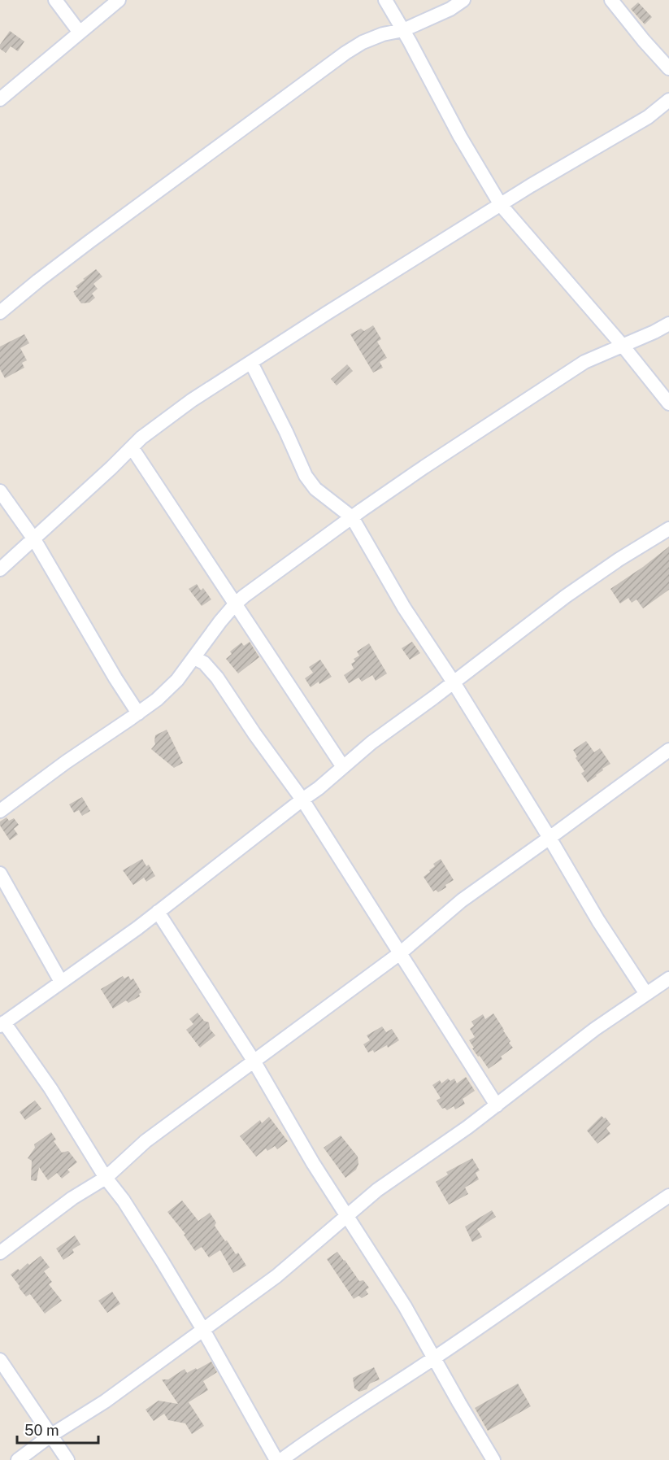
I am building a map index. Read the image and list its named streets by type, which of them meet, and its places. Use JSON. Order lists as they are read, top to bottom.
{
  "scale_bar": "50 m"
}
